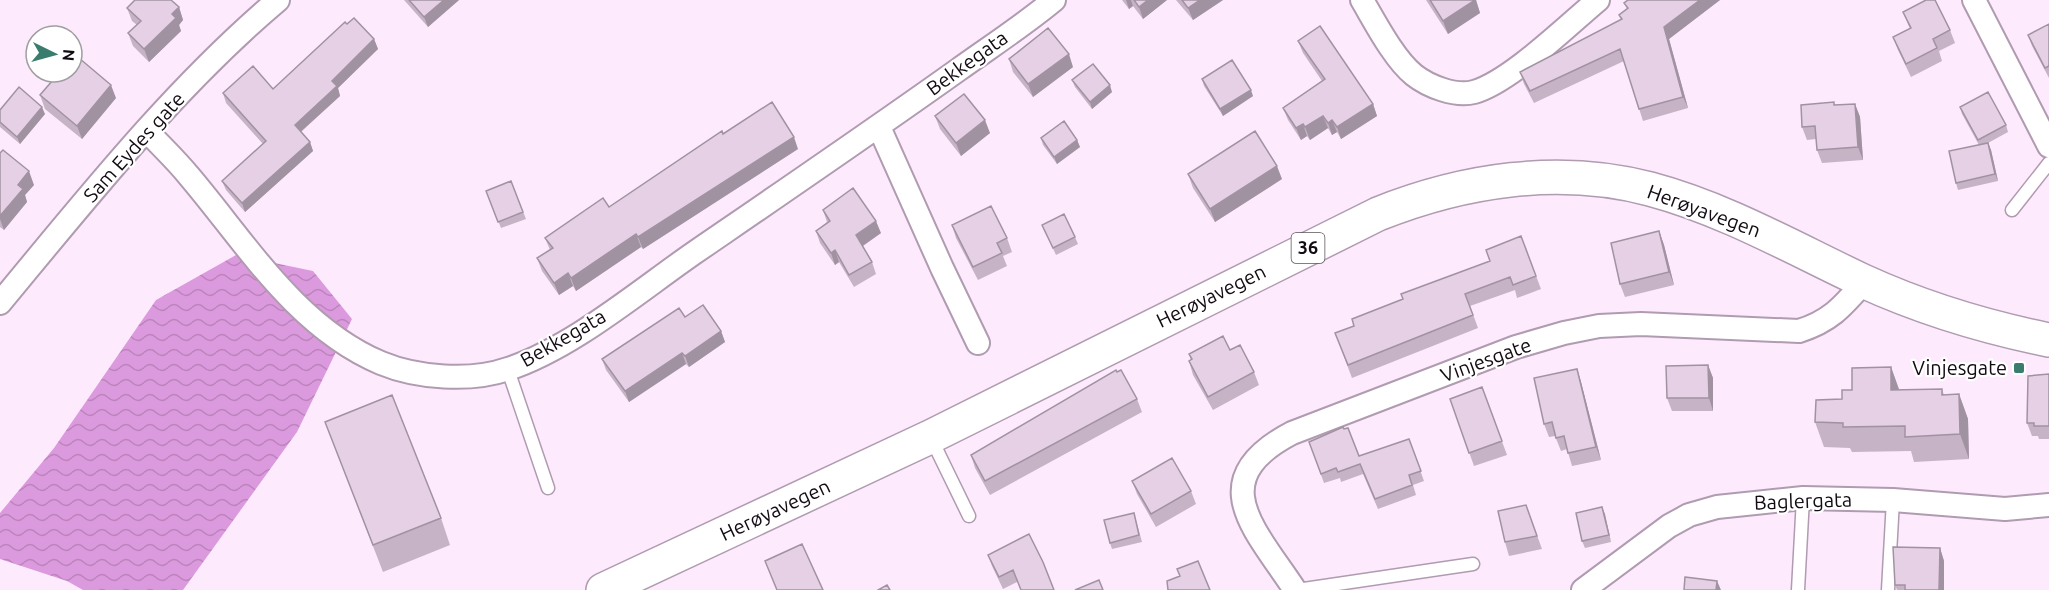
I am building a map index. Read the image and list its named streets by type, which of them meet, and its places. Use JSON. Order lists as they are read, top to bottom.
{
  "streets": {
    "highway": ["Herøyavegen", "36"],
    "street": [
      "Bekkegata",
      "Sam Eydes gate",
      "Vinjesgate",
      "Baglergata"
    ]
  },
  "crossings": [
    ["Bekkegata", "Sam Eydes gate"],
    ["Herøyavegen", "Vinjesgate"]
  ],
  "places": {
    "transit": ["Vinjesgate"]
  },
  "north": "right"
}
